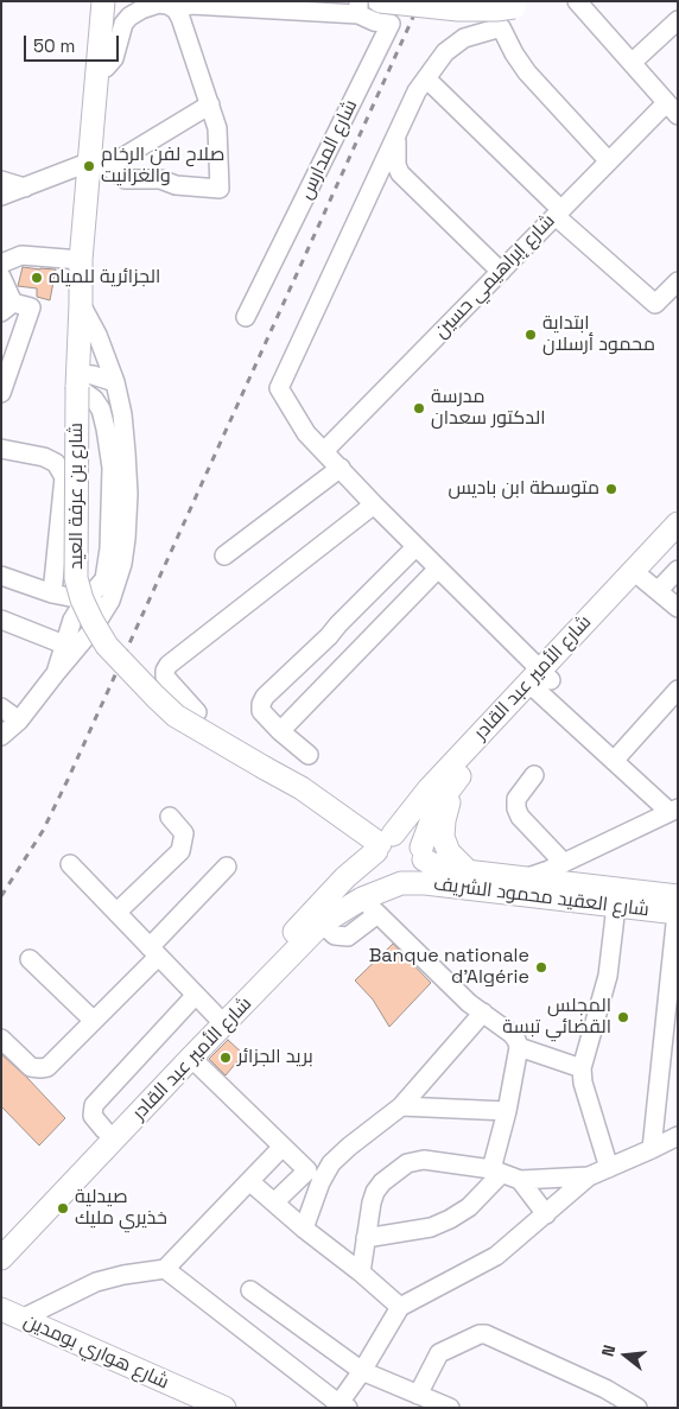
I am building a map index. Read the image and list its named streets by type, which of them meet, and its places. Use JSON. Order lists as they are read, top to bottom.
{
  "streets": {
    "main road": [
      "شارع بن عرفة العيد",
      "شارع الأمير عبد القادر",
      "شارع العقيد محمود الشريف",
      "شارع هواري بومدين"
    ],
    "street": ["شارع المدارس", "شارع إبراهيمي حسين"]
  },
  "crossings": [
    ["شارع بن عرفة العيد", "شارع الأمير عبد القادر"],
    ["شارع بن عرفة العيد", "شارع العقيد محمود الشريف"],
    ["شارع الأمير عبد القادر", "شارع العقيد محمود الشريف"]
  ],
  "places": [
    "صلاح لفن الرخام والغرانيت",
    "الجزائرية للمياه",
    "ابتداية محمود أرسلان",
    "مدرسة الدكتور سعدان",
    "متوسطة ابن باديس",
    "Banque nationale d'Algérie",
    "المجلس القضائي تبسة",
    "بريد الجزائر",
    "صيدلية خذيري مليك"
  ],
  "scale_bar": "50 m",
  "north": "left"
}
